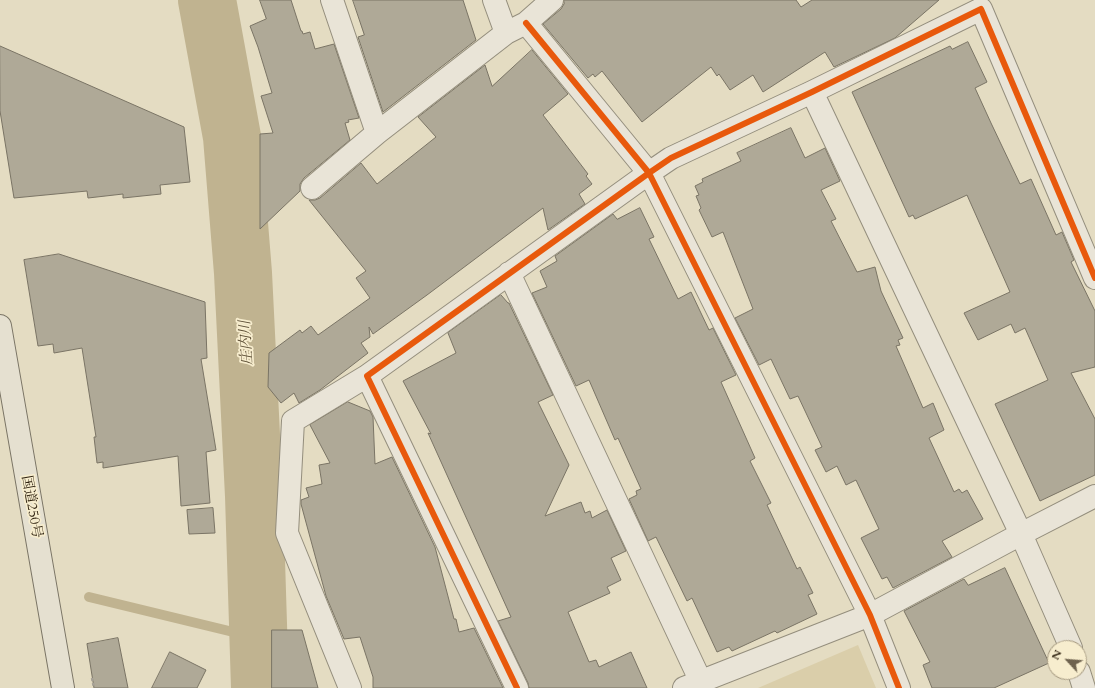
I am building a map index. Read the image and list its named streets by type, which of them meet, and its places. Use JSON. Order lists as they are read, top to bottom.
{
  "streets": {
    "highway": ["国道250号"]
  },
  "water": ["庄内川"],
  "north": "top left"
}
